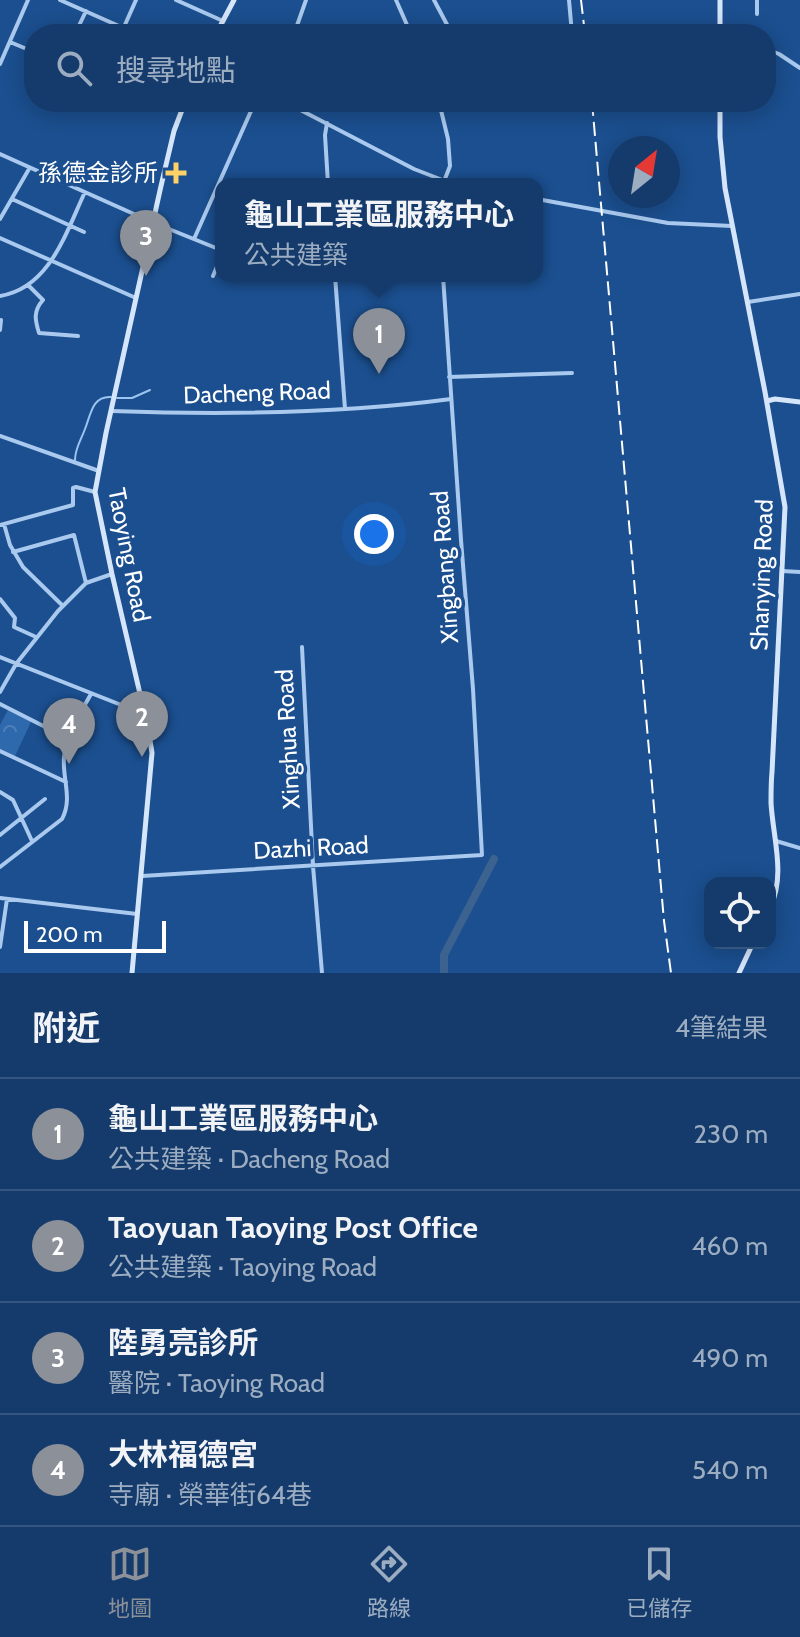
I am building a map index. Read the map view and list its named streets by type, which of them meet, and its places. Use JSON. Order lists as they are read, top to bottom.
{
  "streets": {
    "main road": ["Taoying Road", "Shanying Road"],
    "street": [
      "Dacheng Road",
      "Xingbang Road",
      "Xinghua Road",
      "Dazhi Road"
    ]
  },
  "crossings": [
    ["Dacheng Road", "Taoying Road"],
    ["Dacheng Road", "Xingbang Road"],
    ["Taoying Road", "Dazhi Road"],
    ["Xingbang Road", "Dazhi Road"],
    ["Xinghua Road", "Dazhi Road"]
  ],
  "places": {
    "health": ["孫德金診所"]
  },
  "scale_bar": "200 m",
  "north": "top right",
  "page": {
    "search": "搜尋地點",
    "popup": ["龜山工業區服務中心", "公共建築"],
    "pins": [
      "3",
      "1",
      "2",
      "4"
    ],
    "scale": "200 m",
    "heading": ["附近", "4筆結果"],
    "list": [
      {
        "mark": "1",
        "name": "龜山工業區服務中心",
        "note": "公共建築 · Dacheng Road",
        "value": "230 m"
      },
      {
        "mark": "2",
        "name": "Taoyuan Taoying Post Office",
        "note": "公共建築 · Taoying Road",
        "value": "460 m"
      },
      {
        "mark": "3",
        "name": "陸勇亮診所",
        "note": "醫院 · Taoying Road",
        "value": "490 m"
      },
      {
        "mark": "4",
        "name": "大林福德宮",
        "note": "寺廟 · 榮華街64巷",
        "value": "540 m"
      }
    ],
    "nav": ["地圖", "路線", "已儲存"]
  }
}
